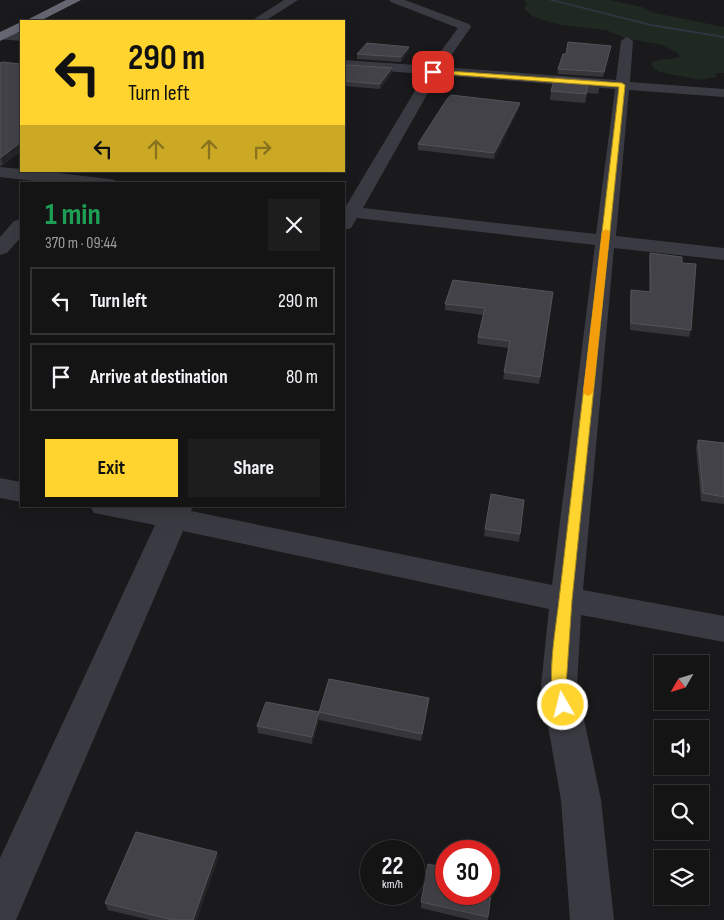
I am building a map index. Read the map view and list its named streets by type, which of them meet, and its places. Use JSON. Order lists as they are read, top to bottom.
{
  "north": "bottom left",
  "page": {
    "turn": ["290 m", "Turn left"],
    "heading": ["1 min", "370 m · 09:44"],
    "list": [
      {
        "name": "Turn left",
        "value": "290 m"
      },
      {
        "name": "Arrive at destination",
        "value": "80 m"
      }
    ],
    "buttons": ["Exit", "Share"],
    "speed": "22 km/h",
    "limit": "30"
  }
}
